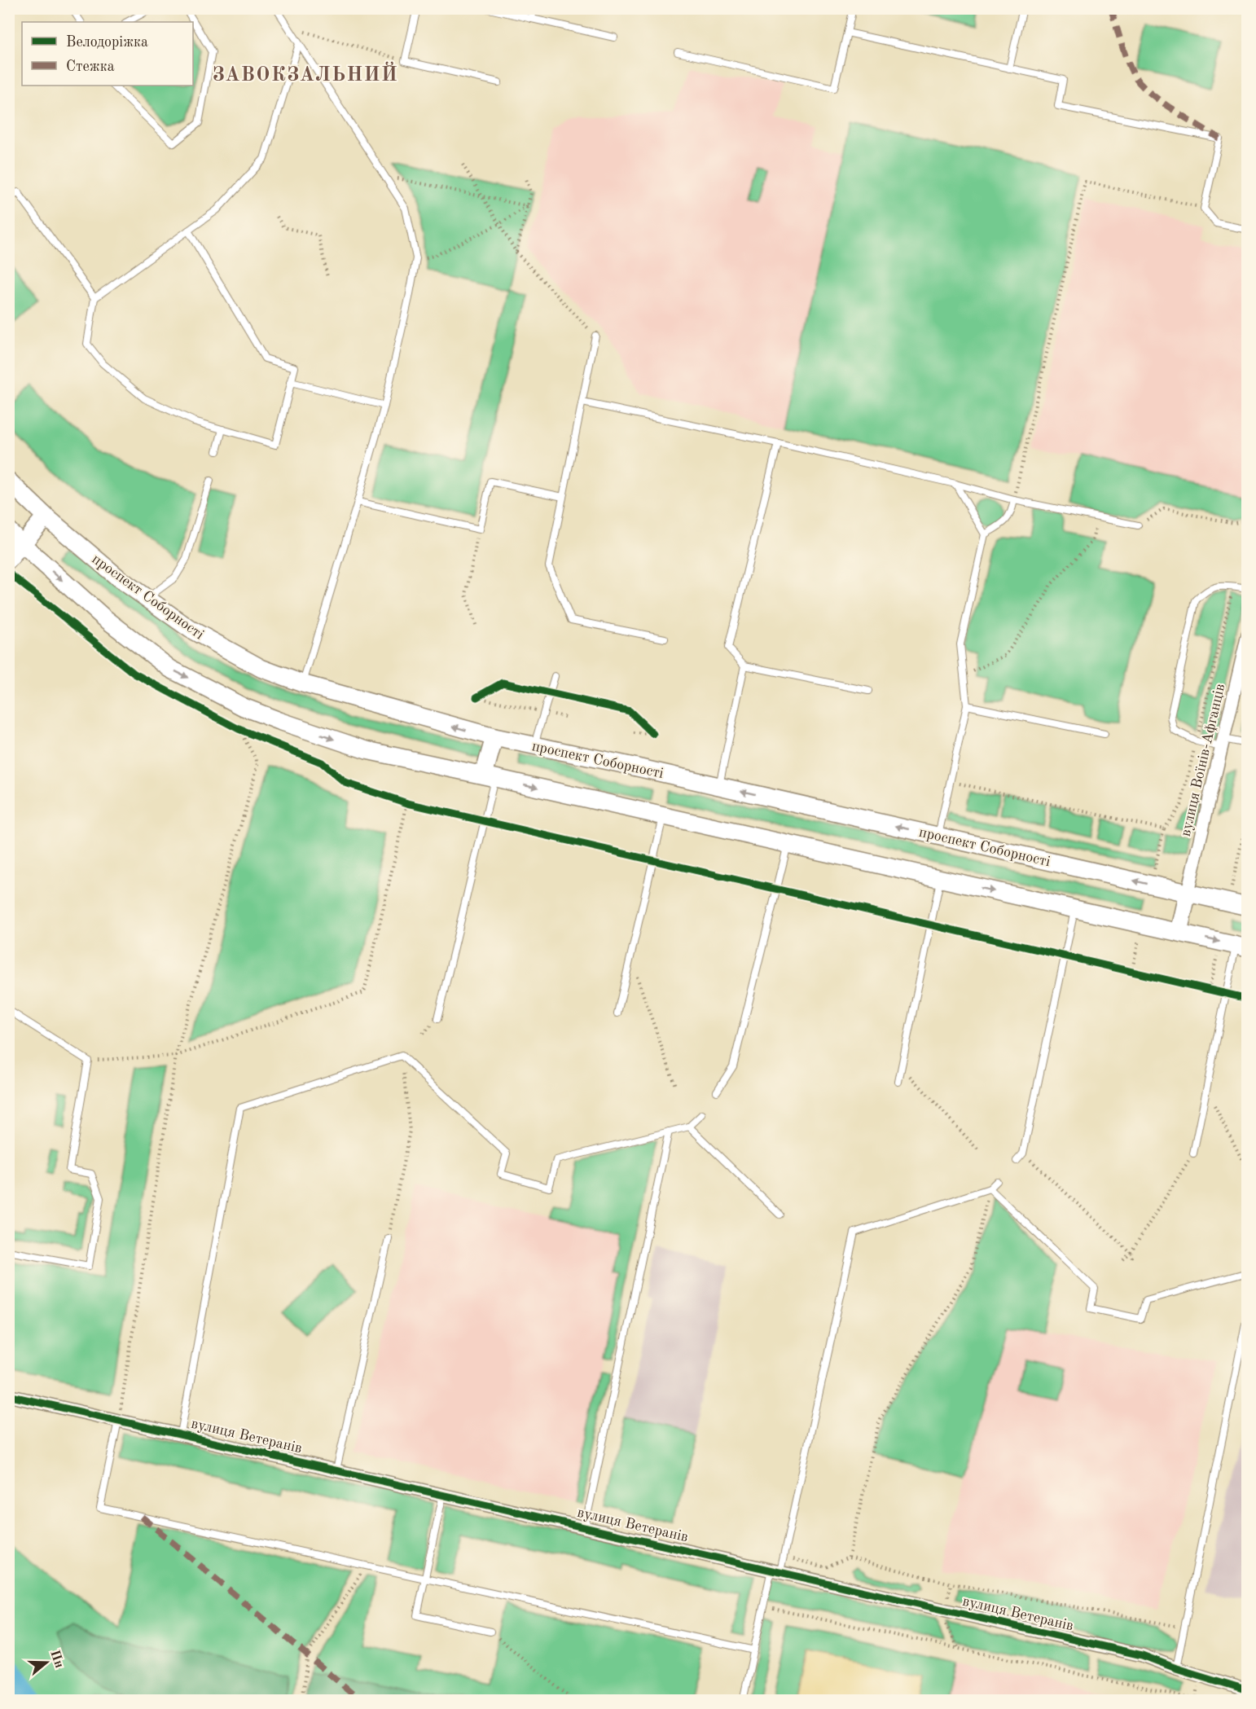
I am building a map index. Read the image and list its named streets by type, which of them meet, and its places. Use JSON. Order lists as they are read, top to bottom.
{
  "streets": {
    "main road": ["проспект Соборності"],
    "street": ["вулиця Воїнів-Афганців", "вулиця Ветеранів"]
  },
  "crossings": [
    ["проспект Соборності", "вулиця Воїнів-Афганців"]
  ],
  "districts": ["ЗАВОКЗАЛЬНИЙ"],
  "legend": ["Велодоріжка", "Стежка"],
  "north": "right"
}
